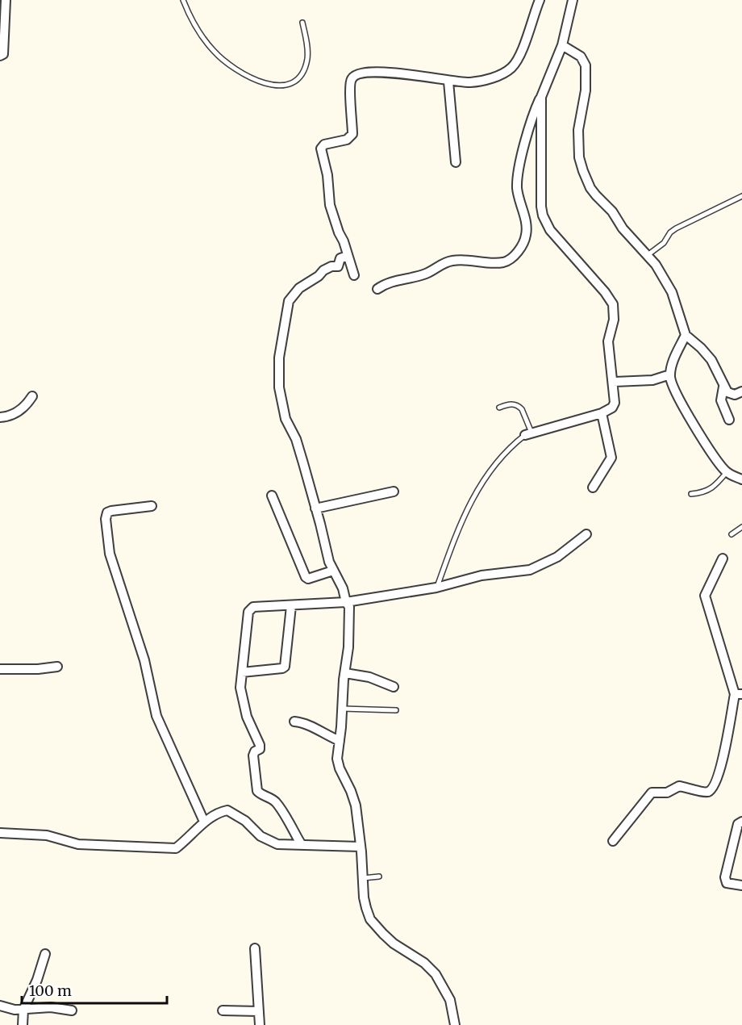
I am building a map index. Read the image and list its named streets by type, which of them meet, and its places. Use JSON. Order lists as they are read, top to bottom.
{
  "scale_bar": "100 m"
}
